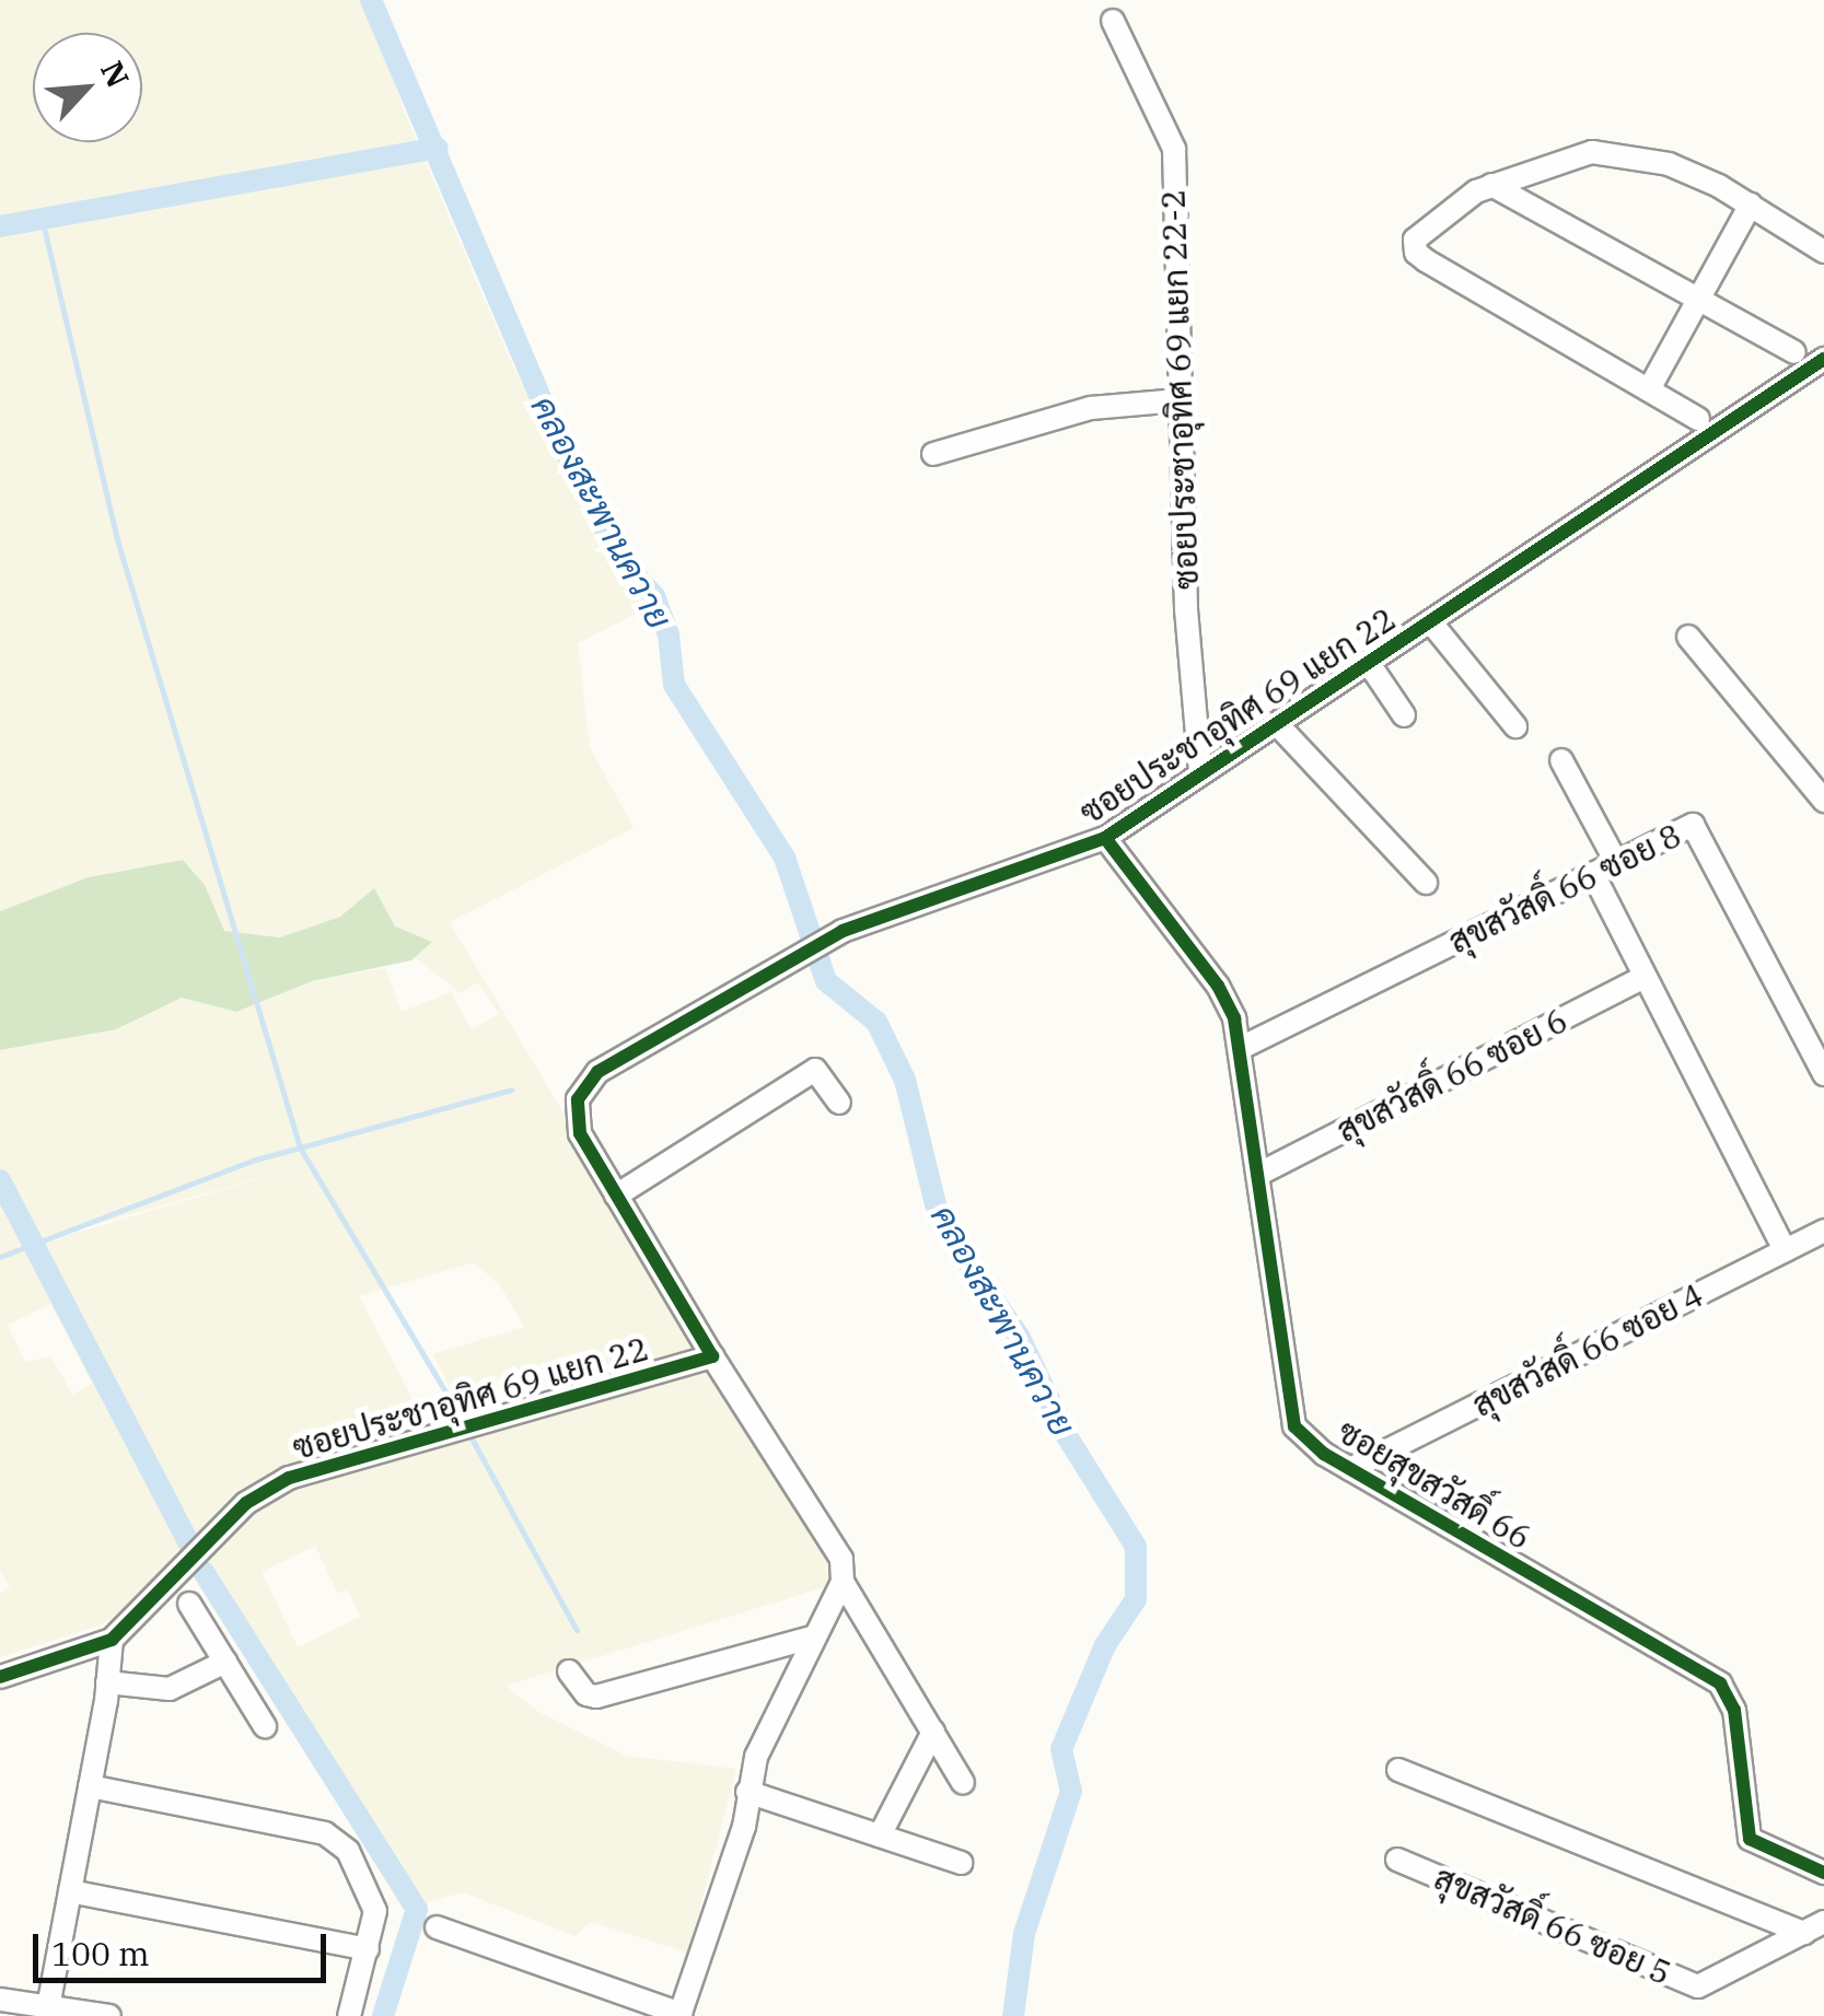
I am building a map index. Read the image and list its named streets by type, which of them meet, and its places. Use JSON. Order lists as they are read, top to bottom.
{
  "streets": {
    "street": [
      "ซอยประชาอุทิศ 69 แยก 22-2",
      "ซอยประชาอุทิศ 69 แยก 22",
      "สุขสวัสดิ์ 66 ซอย 8",
      "สุขสวัสดิ์ 66 ซอย 6",
      "สุขสวัสดิ์ 66 ซอย 4",
      "ซอยสุขสวัสดิ์ 66",
      "สุขสวัสดิ์ 66 ซอย 5"
    ]
  },
  "crossings": [
    ["ซอยประชาอุทิศ 69 แยก 22-2", "ซอยประชาอุทิศ 69 แยก 22"],
    ["ซอยประชาอุทิศ 69 แยก 22", "ซอยสุขสวัสดิ์ 66"],
    ["สุขสวัสดิ์ 66 ซอย 8", "ซอยสุขสวัสดิ์ 66"],
    ["สุขสวัสดิ์ 66 ซอย 6", "ซอยสุขสวัสดิ์ 66"],
    ["สุขสวัสดิ์ 66 ซอย 4", "ซอยสุขสวัสดิ์ 66"]
  ],
  "water": ["คลองสะพานควาย"],
  "scale_bar": "100 m",
  "north": "top right"
}
